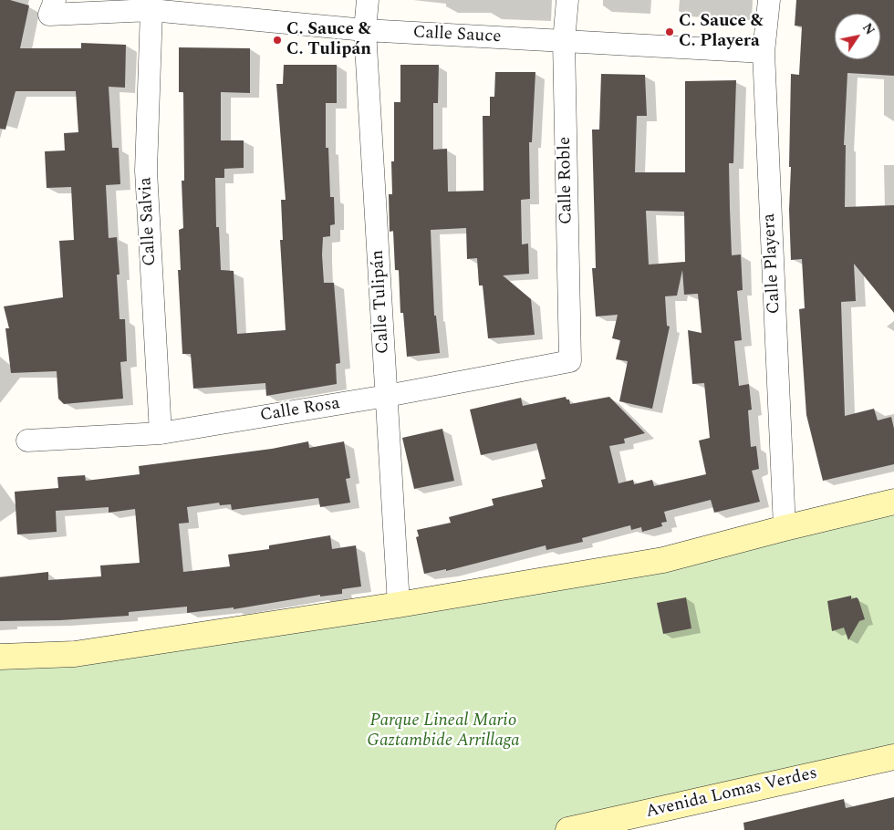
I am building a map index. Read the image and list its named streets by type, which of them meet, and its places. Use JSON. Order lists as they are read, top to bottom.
{
  "streets": {
    "street": [
      "Calle Sauce",
      "Calle Roble",
      "Calle Salvia",
      "Calle Playera",
      "Calle Tulipán",
      "Calle Rosa",
      "Avenida Lomas Verdes"
    ]
  },
  "crossings": [
    ["Calle Sauce", "Calle Roble"],
    ["Calle Sauce", "Calle Salvia"],
    ["Calle Sauce", "Calle Playera"],
    ["Calle Sauce", "Calle Tulipán"],
    ["Calle Roble", "Calle Rosa"],
    ["Calle Salvia", "Calle Rosa"],
    ["Calle Tulipán", "Calle Rosa"]
  ],
  "parks": ["Parque Lineal Mario Gaztambide Arrillaga"],
  "places": ["C. Sauce & C. Playera", "C. Sauce & C. Tulipán"],
  "north": "top right"
}
